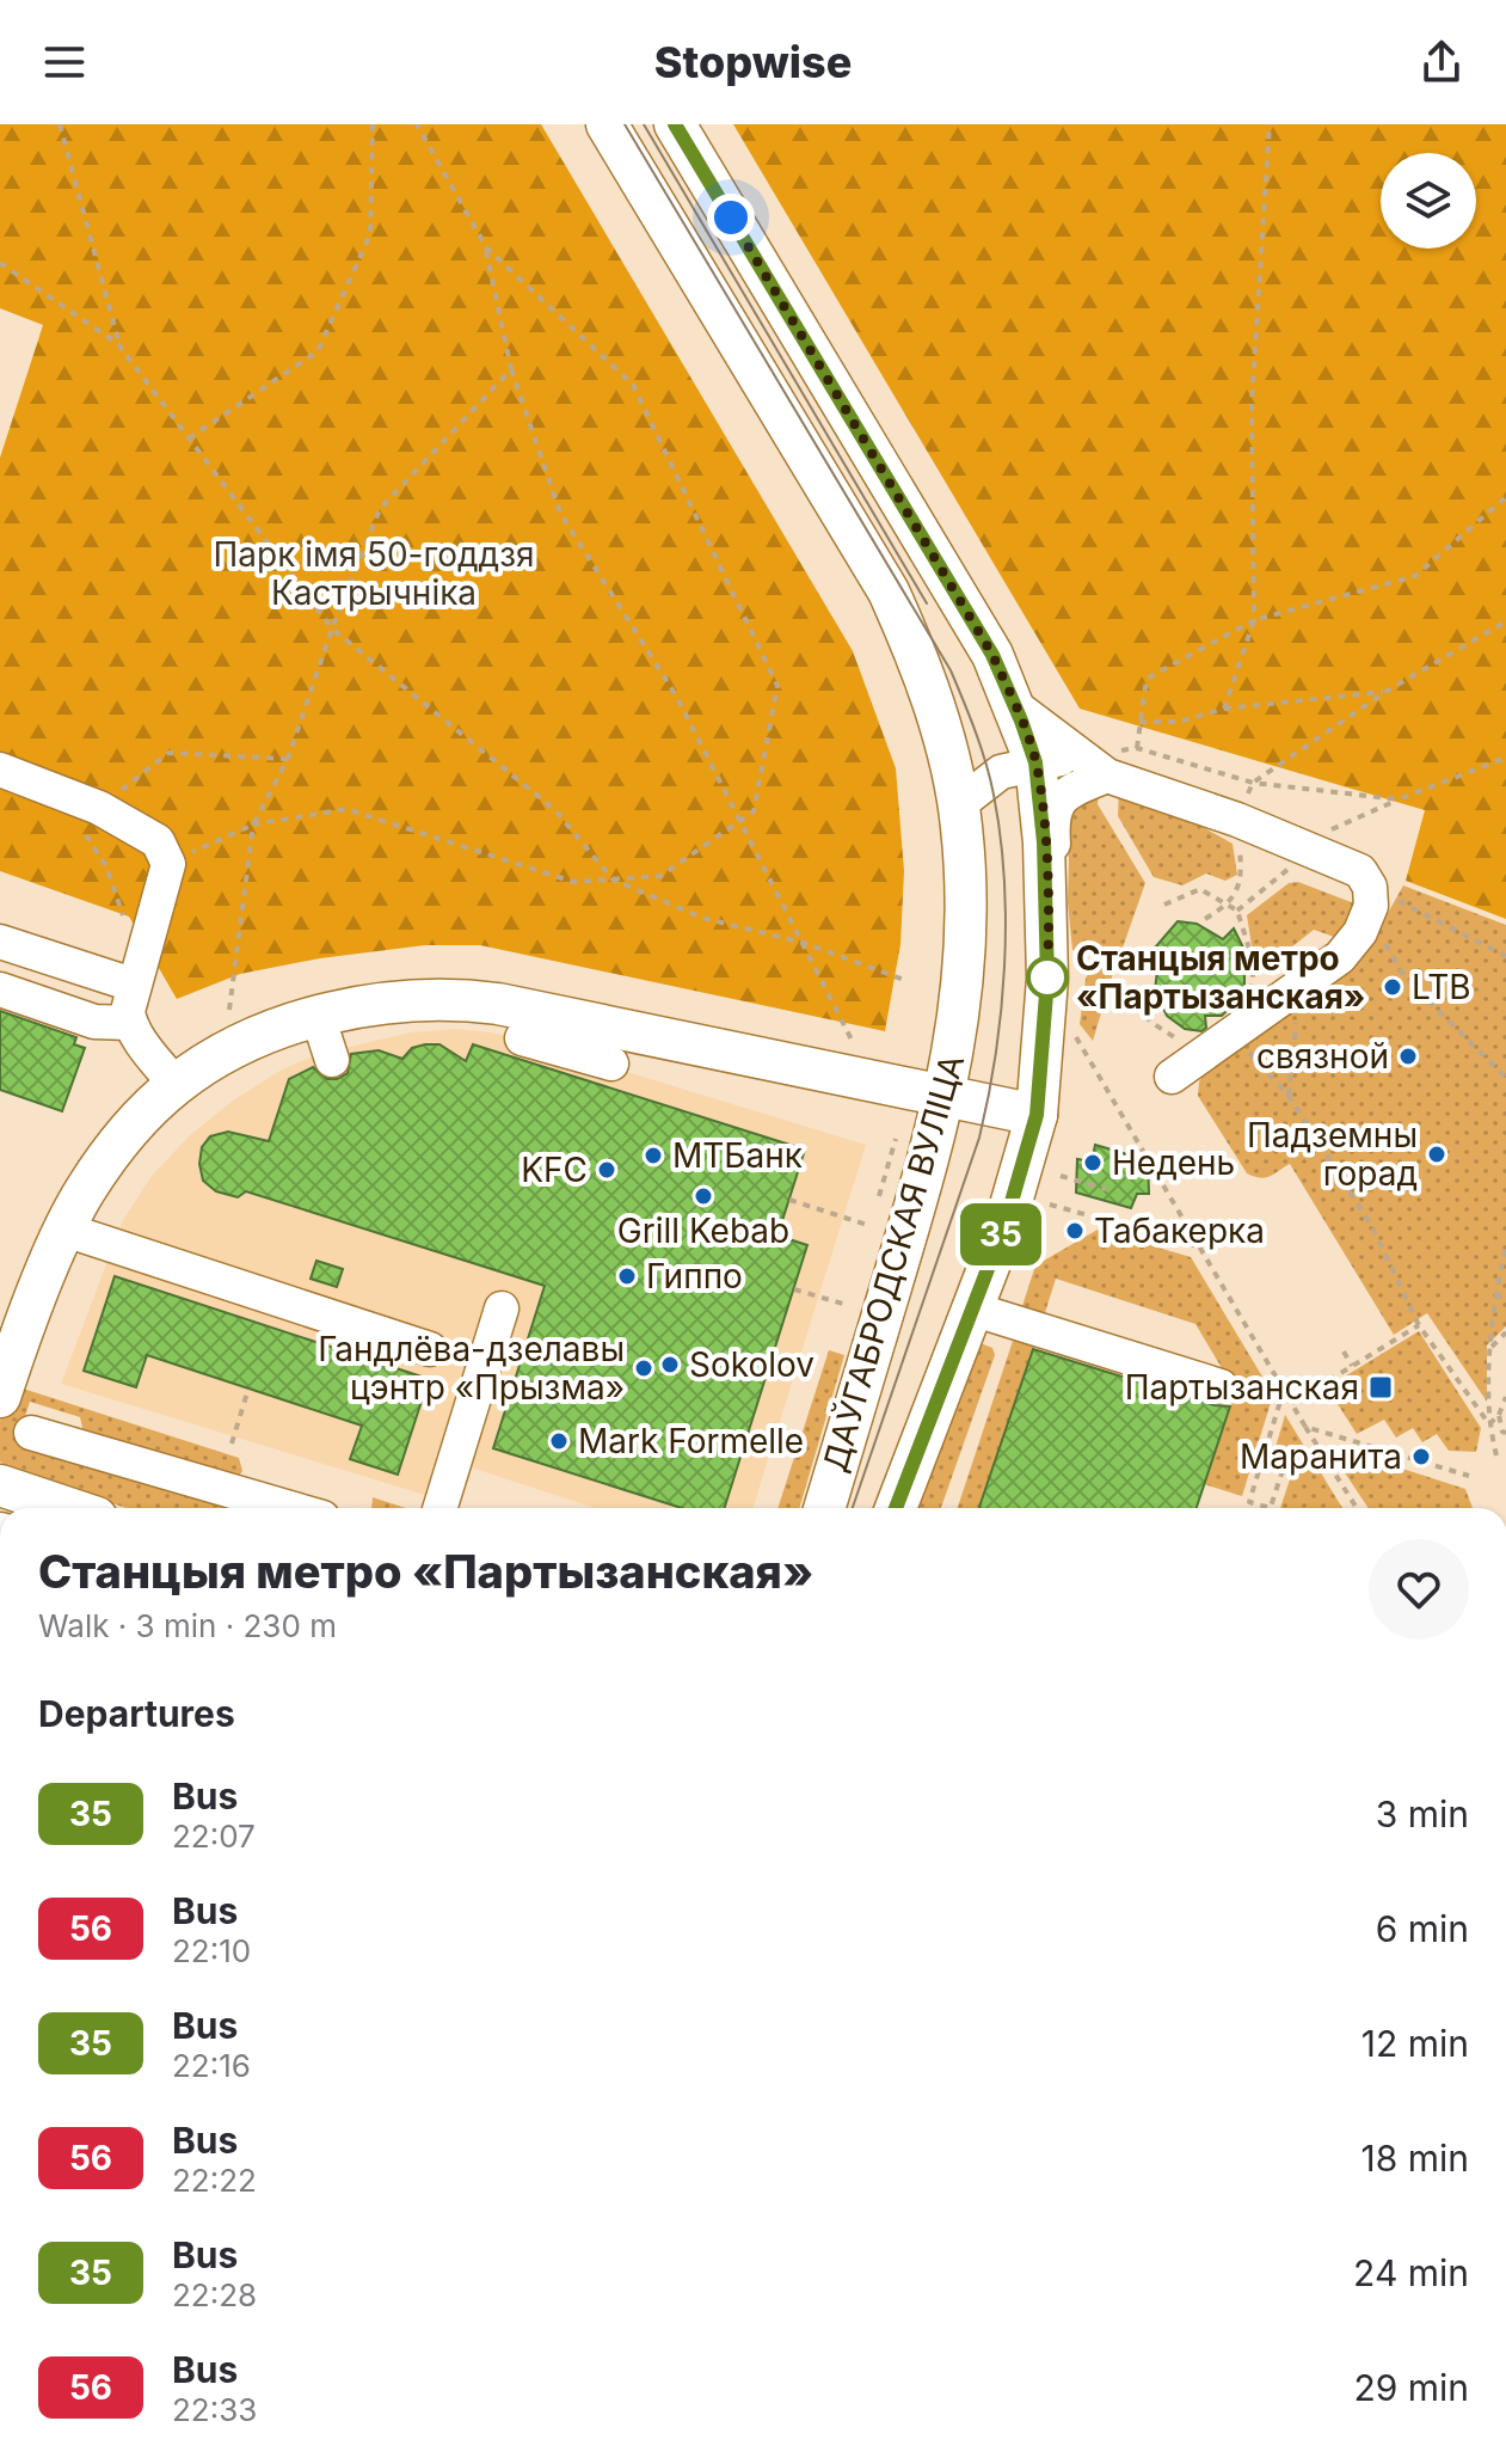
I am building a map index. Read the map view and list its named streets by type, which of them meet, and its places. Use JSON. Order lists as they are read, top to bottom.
{
  "streets": {
    "main road": ["ДАЎГАБРОДСКАЯ ВУЛІЦА"]
  },
  "parks": ["Парк імя 50-годдзя Кастрычніка"],
  "places": {
    "other": [
      "Станцыя метро «Партызанская»",
      "LTB",
      "связной",
      "Падземны горад",
      "МТБанк",
      "Недень",
      "KFC",
      "Grill Kebab",
      "Табакерка",
      "Гиппо",
      "Sokolov",
      "Гандлёва-дзелавы цэнтр «Прызма»",
      "Mark Formelle",
      "Маранита"
    ],
    "transit": ["Партызанская"]
  },
  "lines": ["bus line 35"],
  "page": {
    "header": "Stopwise",
    "on_map": "35",
    "heading": [
      ["Станцыя метро «Партызанская»", "Walk · 3 min · 230 m"],
      "Departures"
    ],
    "list": [
      {
        "mark": "35",
        "name": "Bus",
        "note": "22:07",
        "value": "3 min"
      },
      {
        "mark": "56",
        "name": "Bus",
        "note": "22:10",
        "value": "6 min"
      },
      {
        "mark": "35",
        "name": "Bus",
        "note": "22:16",
        "value": "12 min"
      },
      {
        "mark": "56",
        "name": "Bus",
        "note": "22:22",
        "value": "18 min"
      },
      {
        "mark": "35",
        "name": "Bus",
        "note": "22:28",
        "value": "24 min"
      },
      {
        "mark": "56",
        "name": "Bus",
        "note": "22:33",
        "value": "29 min"
      }
    ]
  }
}
